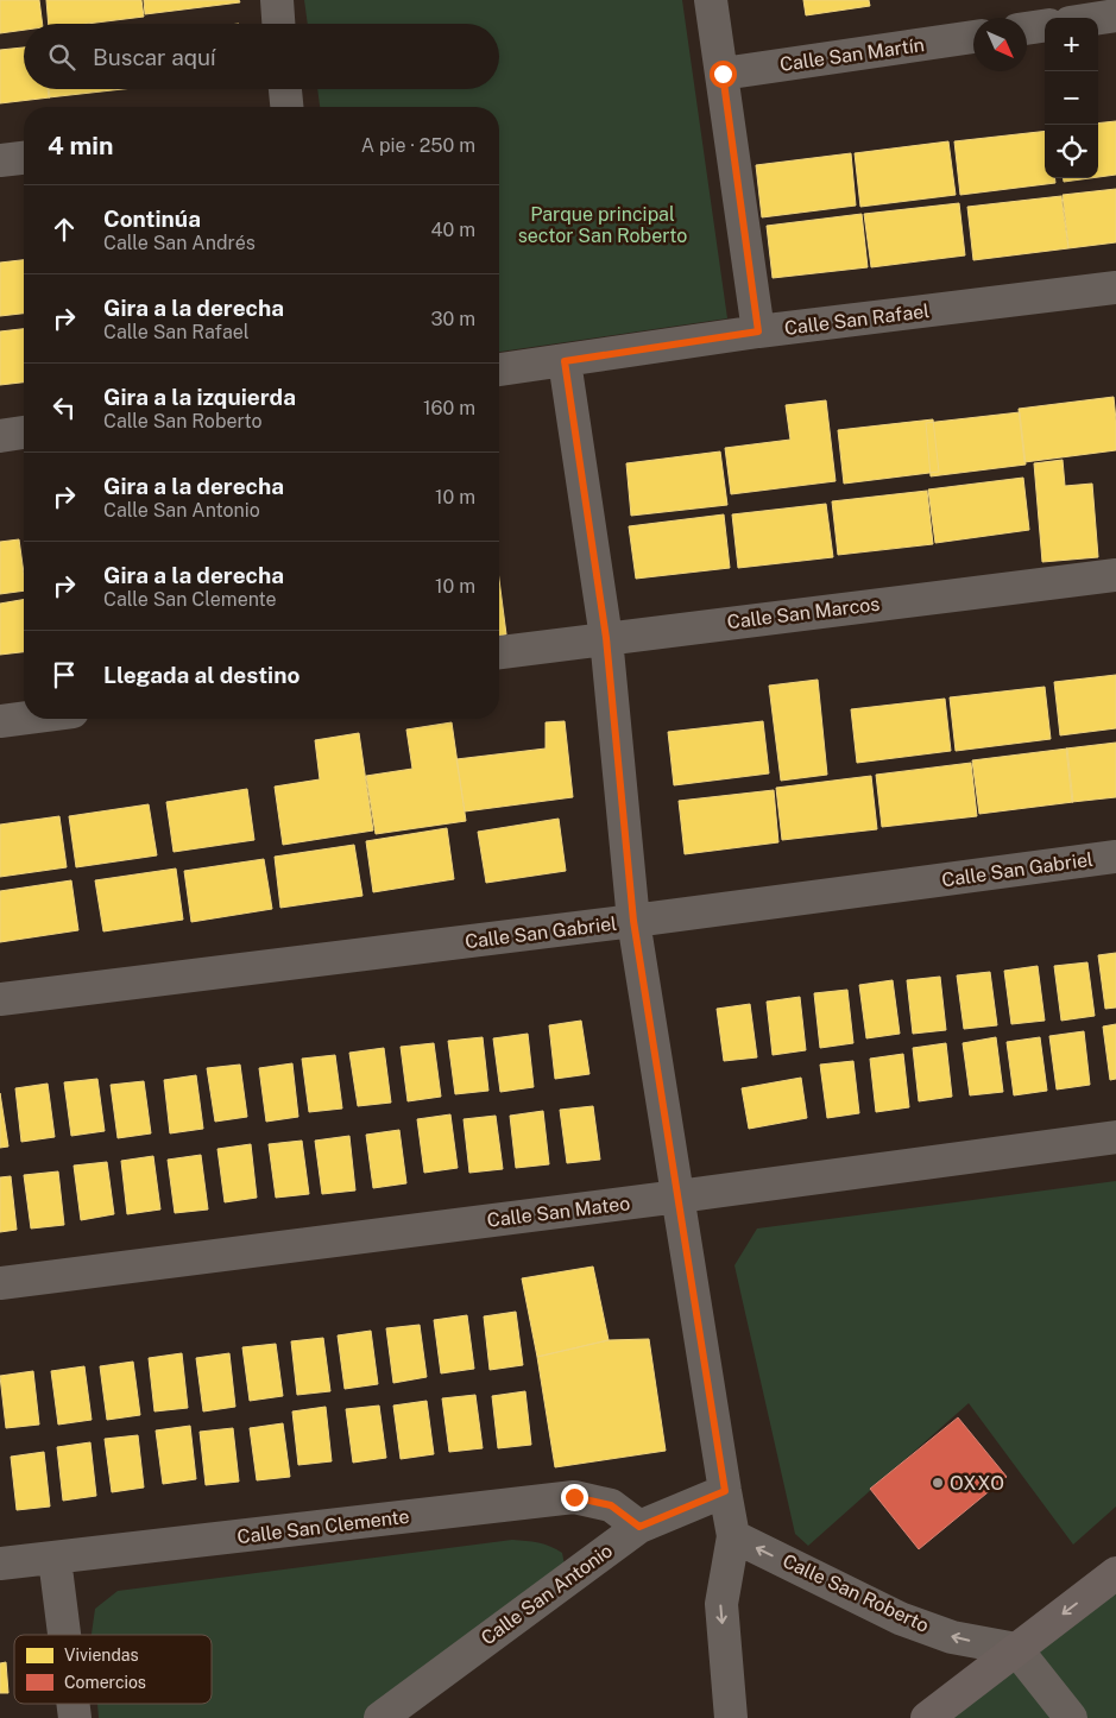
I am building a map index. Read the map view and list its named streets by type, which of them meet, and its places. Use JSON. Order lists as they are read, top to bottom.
{
  "streets": {
    "street": [
      "Calle San Martín",
      "Calle San Rafael",
      "Calle San Marcos",
      "Calle San Gabriel",
      "Calle San Mateo",
      "Calle San Clemente",
      "Calle San Roberto",
      "Calle San Antonio"
    ]
  },
  "crossings": [
    ["Calle San Clemente", "Calle San Antonio"]
  ],
  "one_way": ["Calle San Roberto"],
  "parks": ["Parque principal sector San Roberto"],
  "places": ["OXXO"],
  "legend": ["Viviendas", "Comercios"],
  "north": "bottom right",
  "page": {
    "map_buttons": ["+", "−"],
    "search": "Buscar aquí",
    "heading": ["4 min", "A pie · 250 m"],
    "list": [
      ["Continúa", "Calle San Andrés", "40 m"],
      ["Gira a la derecha", "Calle San Rafael", "30 m"],
      ["Gira a la izquierda", "Calle San Roberto", "160 m"],
      ["Gira a la derecha", "Calle San Antonio", "10 m"],
      ["Gira a la derecha", "Calle San Clemente", "10 m"],
      "Llegada al destino"
    ]
  }
}
